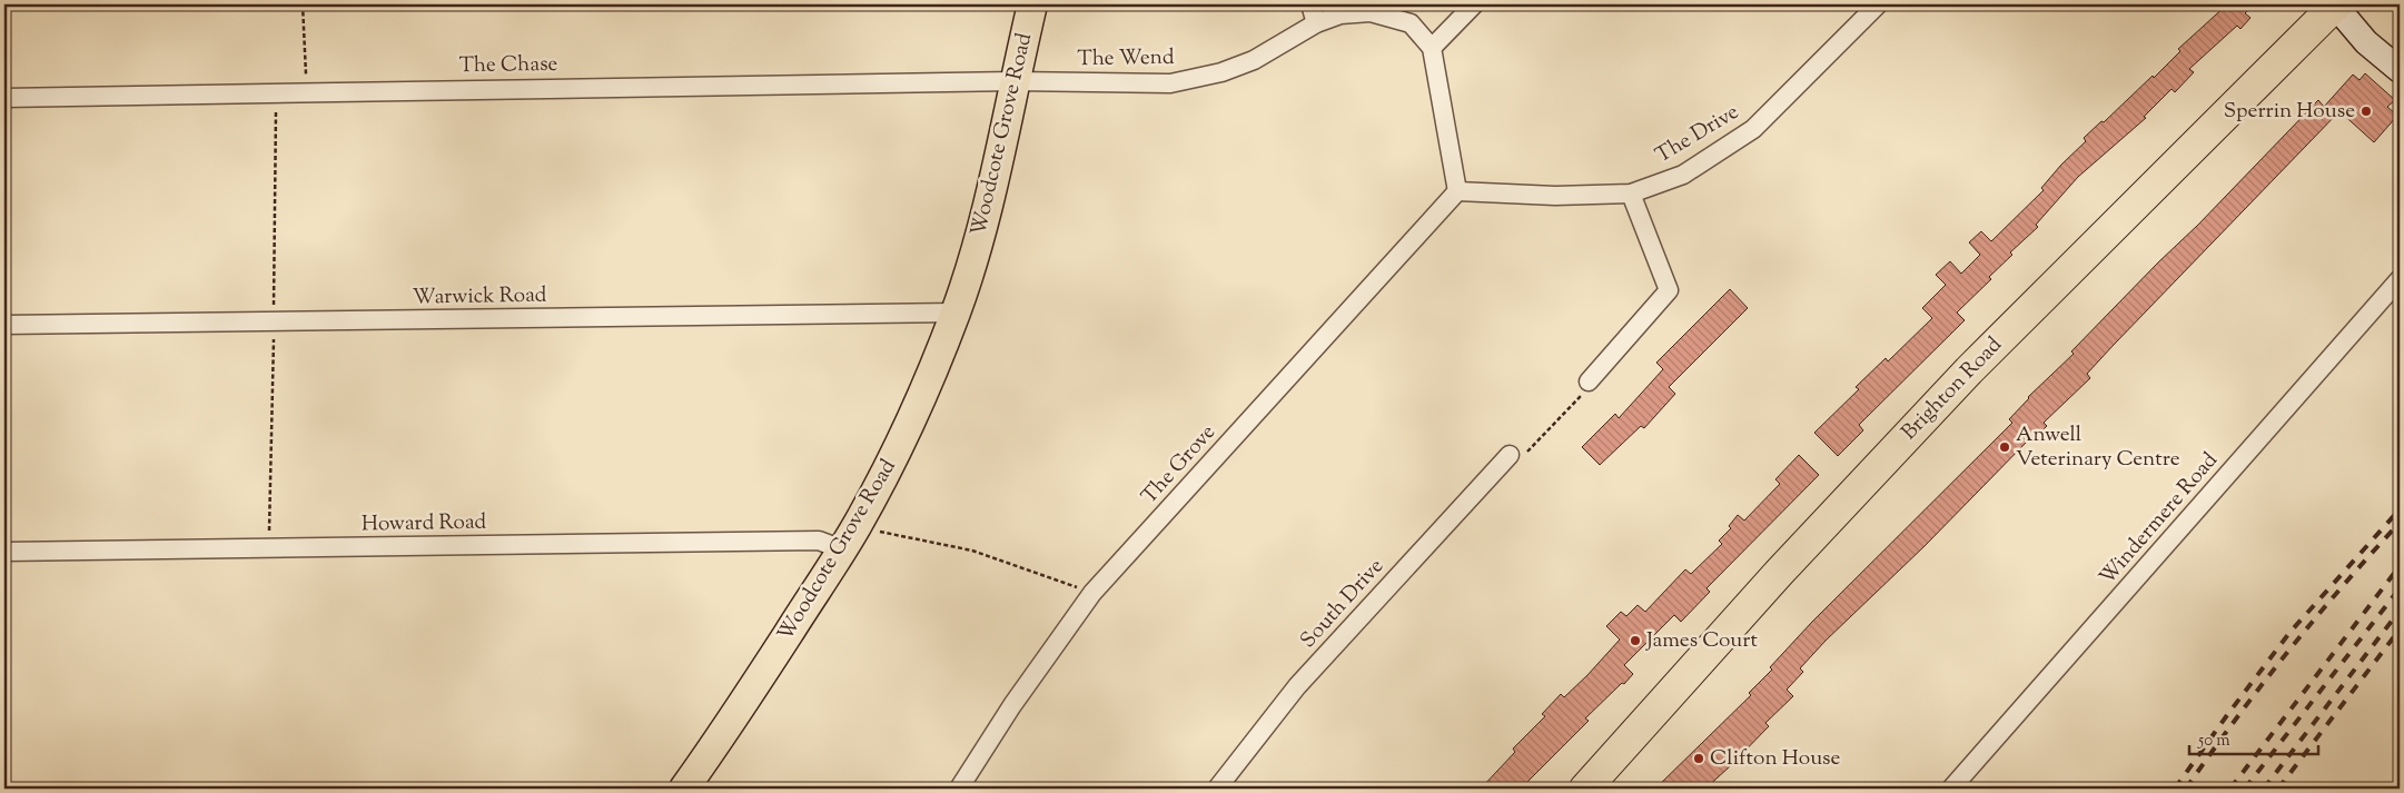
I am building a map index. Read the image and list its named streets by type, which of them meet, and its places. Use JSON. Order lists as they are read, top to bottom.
{
  "streets": {
    "highway": ["Brighton Road"],
    "main road": ["Woodcote Grove Road"],
    "street": [
      "The Wend",
      "The Chase",
      "The Drive",
      "Warwick Road",
      "The Grove",
      "Windermere Road",
      "Howard Road",
      "South Drive"
    ]
  },
  "crossings": [
    ["The Wend", "The Chase"],
    ["The Wend", "Woodcote Grove Road"],
    ["The Wend", "The Drive"],
    ["The Wend", "The Grove"],
    ["The Chase", "Woodcote Grove Road"],
    ["Woodcote Grove Road", "Warwick Road"],
    ["Woodcote Grove Road", "Howard Road"],
    ["The Drive", "The Grove"]
  ],
  "places": [
    "Sperrin House",
    "Anwell Veterinary Centre",
    "James Court",
    "Clifton House"
  ],
  "scale_bar": "50 m"
}
